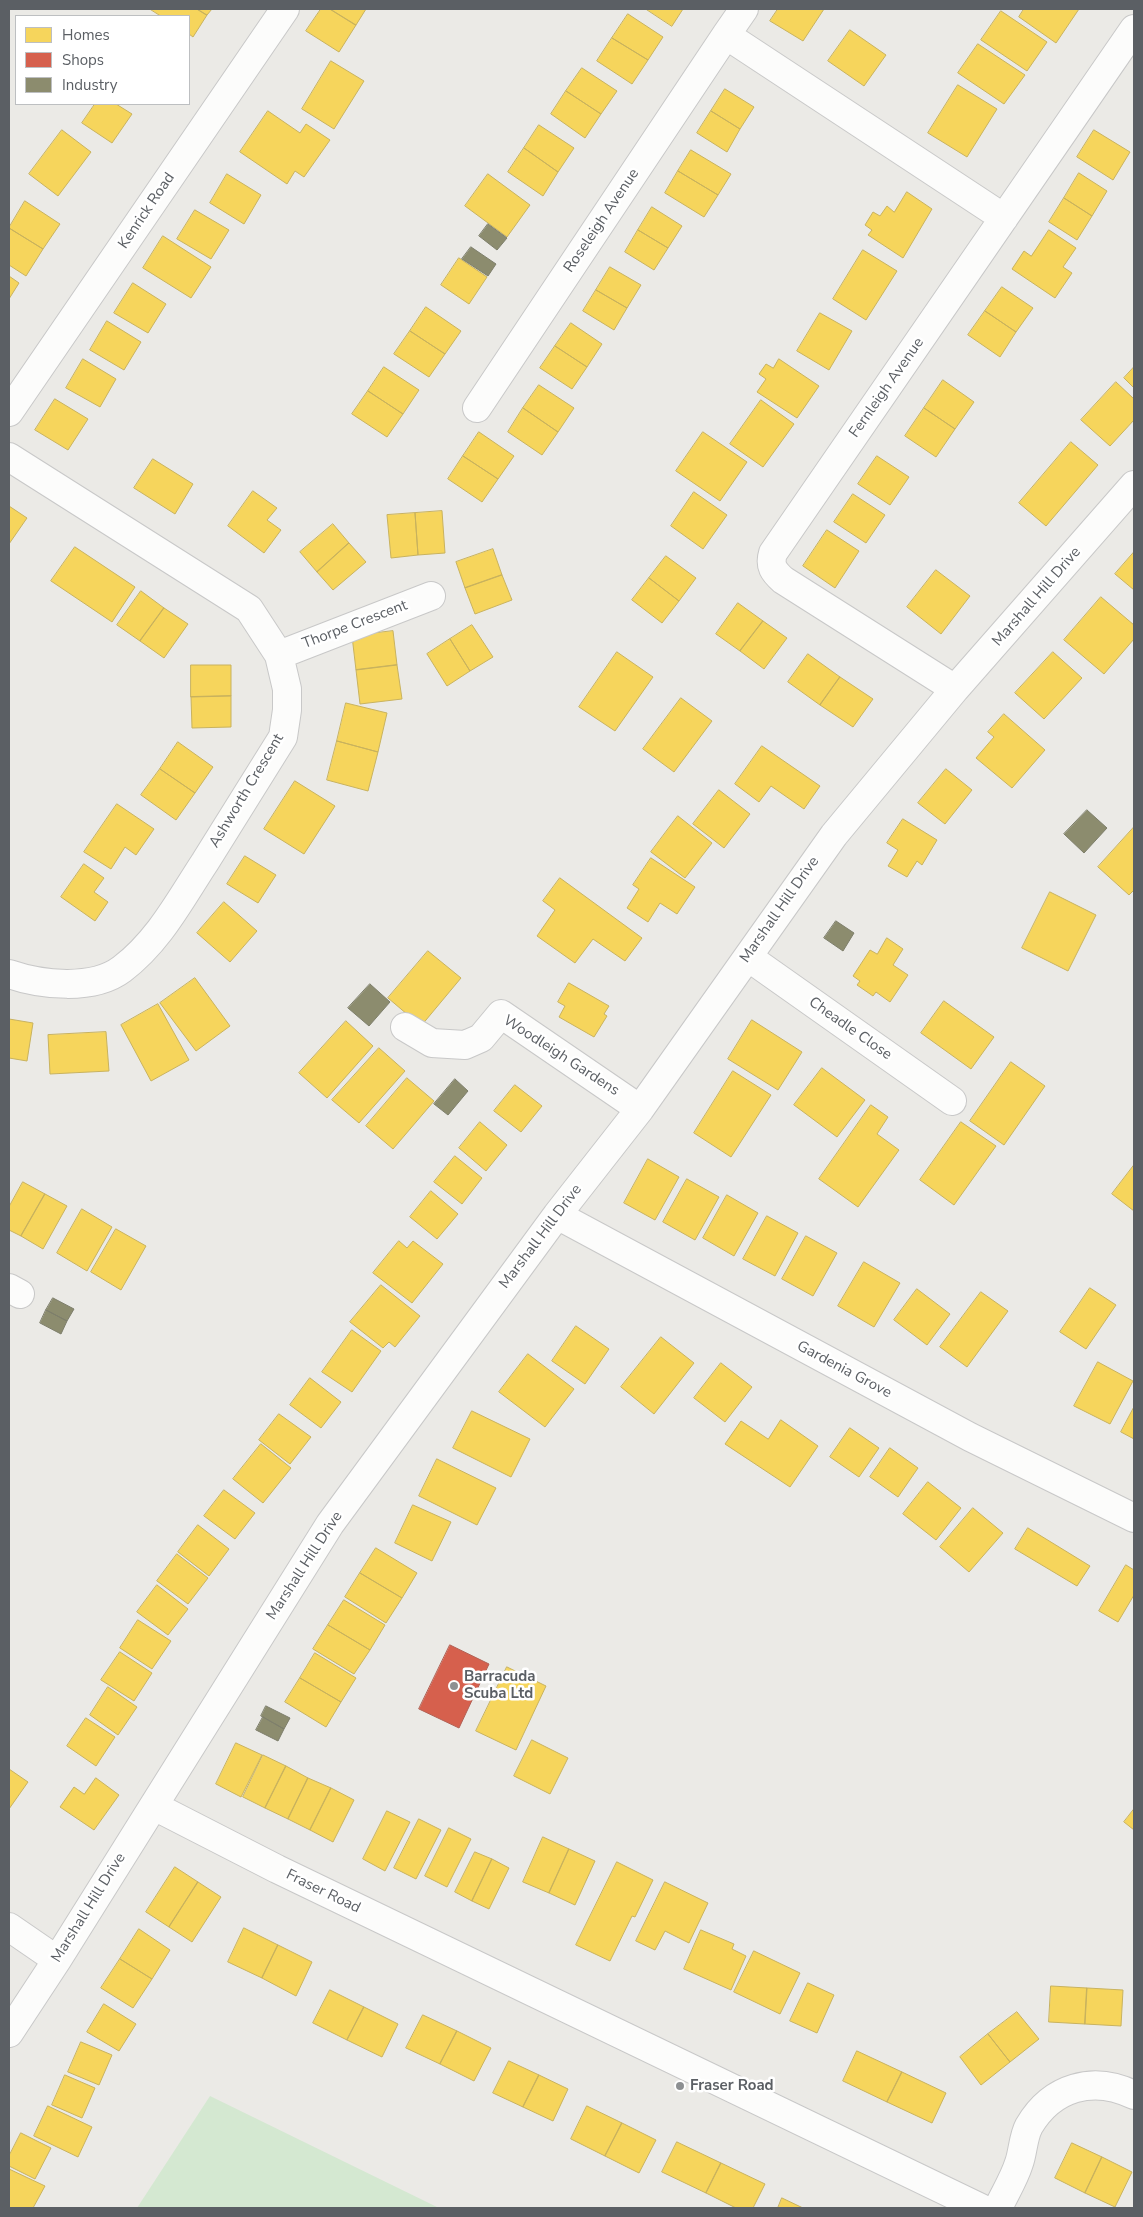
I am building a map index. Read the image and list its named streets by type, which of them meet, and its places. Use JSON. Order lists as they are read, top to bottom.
{
  "streets": {
    "street": [
      "Kenrick Road",
      "Roseleigh Avenue",
      "Fernleigh Avenue",
      "Marshall Hill Drive",
      "Thorpe Crescent",
      "Ashworth Crescent",
      "Cheadle Close",
      "Woodleigh Gardens",
      "Gardenia Grove",
      "Fraser Road"
    ]
  },
  "crossings": [
    ["Fernleigh Avenue", "Marshall Hill Drive"],
    ["Marshall Hill Drive", "Cheadle Close"],
    ["Marshall Hill Drive", "Woodleigh Gardens"],
    ["Marshall Hill Drive", "Gardenia Grove"],
    ["Marshall Hill Drive", "Fraser Road"],
    ["Thorpe Crescent", "Ashworth Crescent"]
  ],
  "places": ["Barracuda Scuba Ltd", "Fraser Road"],
  "legend": ["Homes", "Shops", "Industry"]
}
